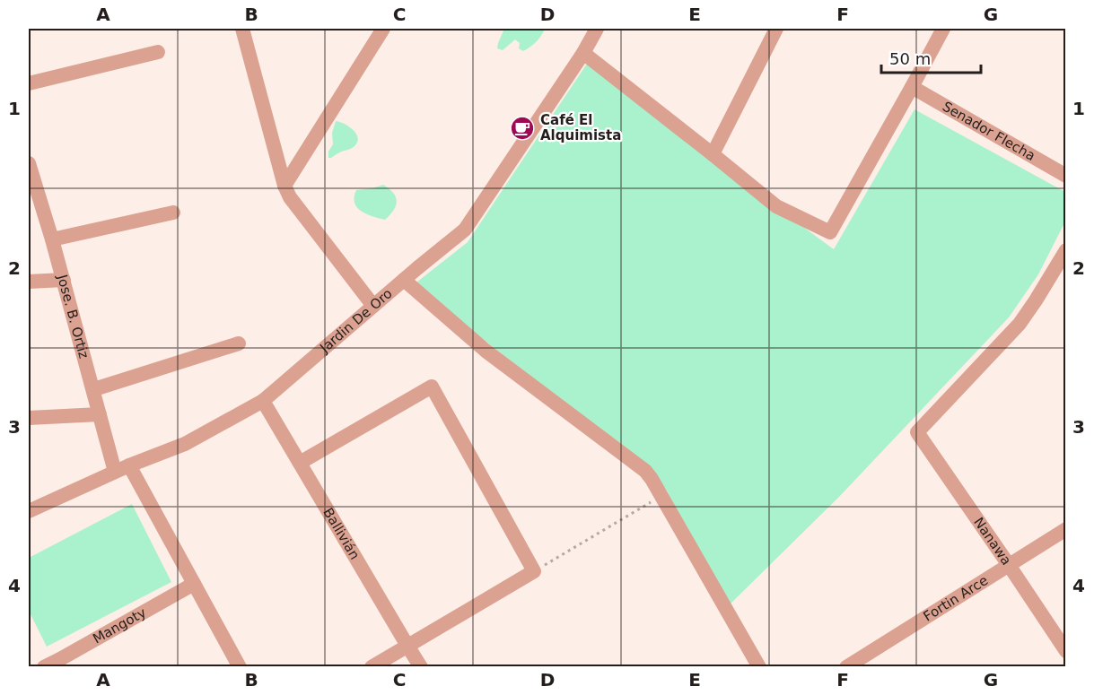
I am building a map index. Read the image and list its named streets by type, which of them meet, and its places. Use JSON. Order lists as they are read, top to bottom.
{
  "streets": {
    "street": [
      "Senador Flecha",
      "Jose. B. Ortiz",
      "Jardin De Oro",
      "Ballivián",
      "Nanawa",
      "Fortin Arce",
      "Mangoty"
    ]
  },
  "crossings": [
    ["Jose. B. Ortiz", "Jardin De Oro"],
    ["Jose. B. Ortiz", "Mangoty"],
    ["Jardin De Oro", "Ballivián"],
    ["Nanawa", "Fortin Arce"]
  ],
  "places": {
    "cafe": ["Café El Alquimista"]
  },
  "scale_bar": "50 m",
  "grid": {
    "columns": [
      "A",
      "B",
      "C",
      "D",
      "E",
      "F",
      "G"
    ],
    "rows": [
      "1",
      "2",
      "3",
      "4"
    ]
  }
}
